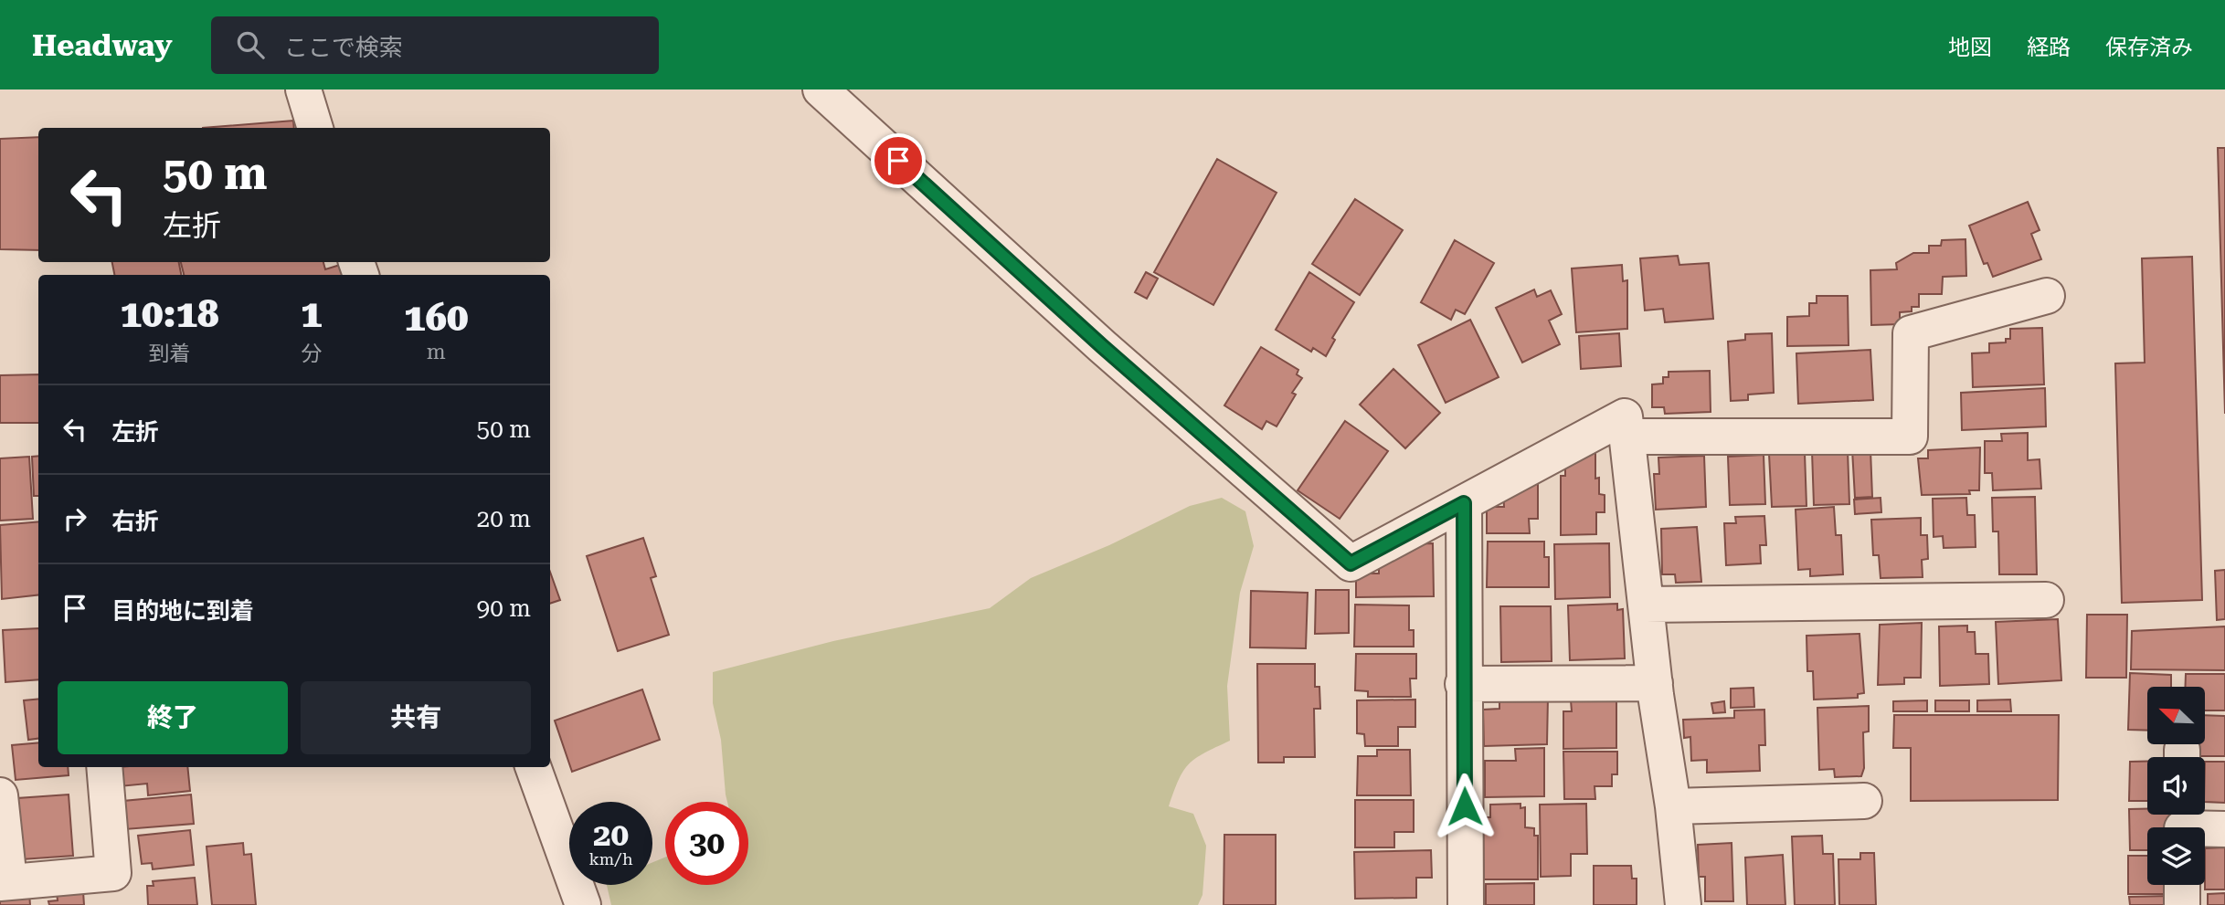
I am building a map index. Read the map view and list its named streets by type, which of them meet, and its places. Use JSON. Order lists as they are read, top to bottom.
{
  "north": "top left",
  "page": {
    "header": "Headway",
    "search": "ここで検索",
    "nav": ["地図", "経路", "保存済み"],
    "turn": ["50 m", "左折"],
    "eta": [
      "10:18",
      "到着",
      "1",
      "分",
      "160",
      "m"
    ],
    "list": [
      {
        "name": "左折",
        "value": "50 m"
      },
      {
        "name": "右折",
        "value": "20 m"
      },
      {
        "name": "目的地に到着",
        "value": "90 m"
      }
    ],
    "buttons": ["終了", "共有"],
    "speed": "20 km/h",
    "limit": "30"
  }
}
